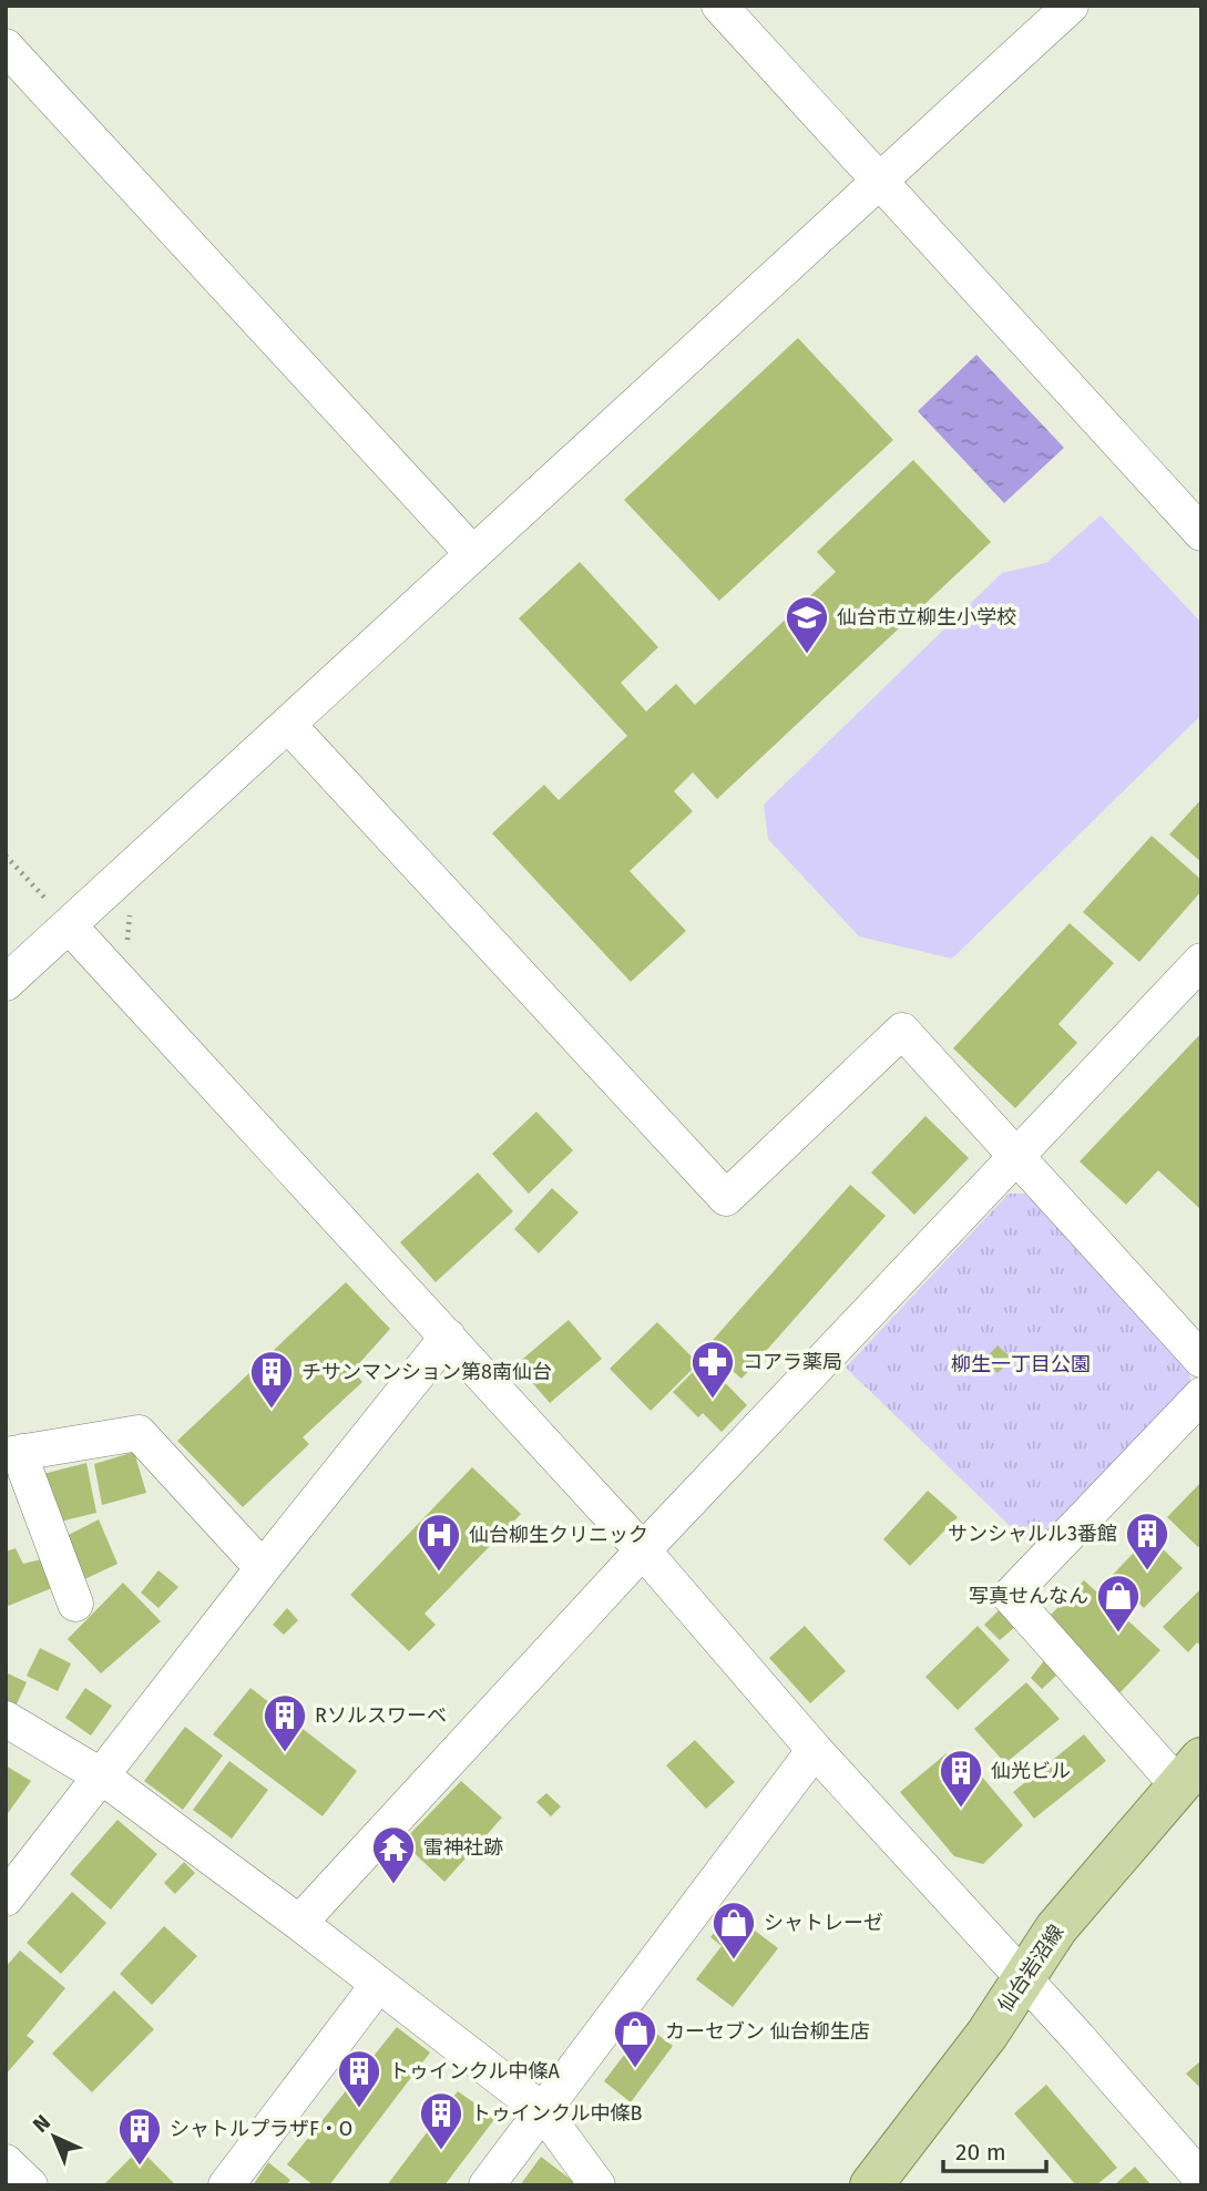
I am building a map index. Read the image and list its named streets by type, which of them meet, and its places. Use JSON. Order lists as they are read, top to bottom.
{
  "streets": {
    "main road": ["仙台岩沼線"]
  },
  "parks": ["柳生一丁目公園"],
  "places": {
    "school or university": ["仙台市立柳生小学校"],
    "pharmacy": ["コアラ薬局"],
    "building": [
      "チサンマンション第8南仙台",
      "サンシャルル3番館",
      "Rソルスワーベ",
      "仙光ビル",
      "トゥインクル中條A",
      "トゥインクル中條B",
      "シャトルプラザF・O"
    ],
    "hospital": ["仙台柳生クリニック"],
    "shop": ["写真せんなん", "シャトレーゼ", "カーセブン 仙台柳生店"],
    "temple": ["雷神社跡"]
  },
  "scale_bar": "20 m",
  "north": "top left"
}
